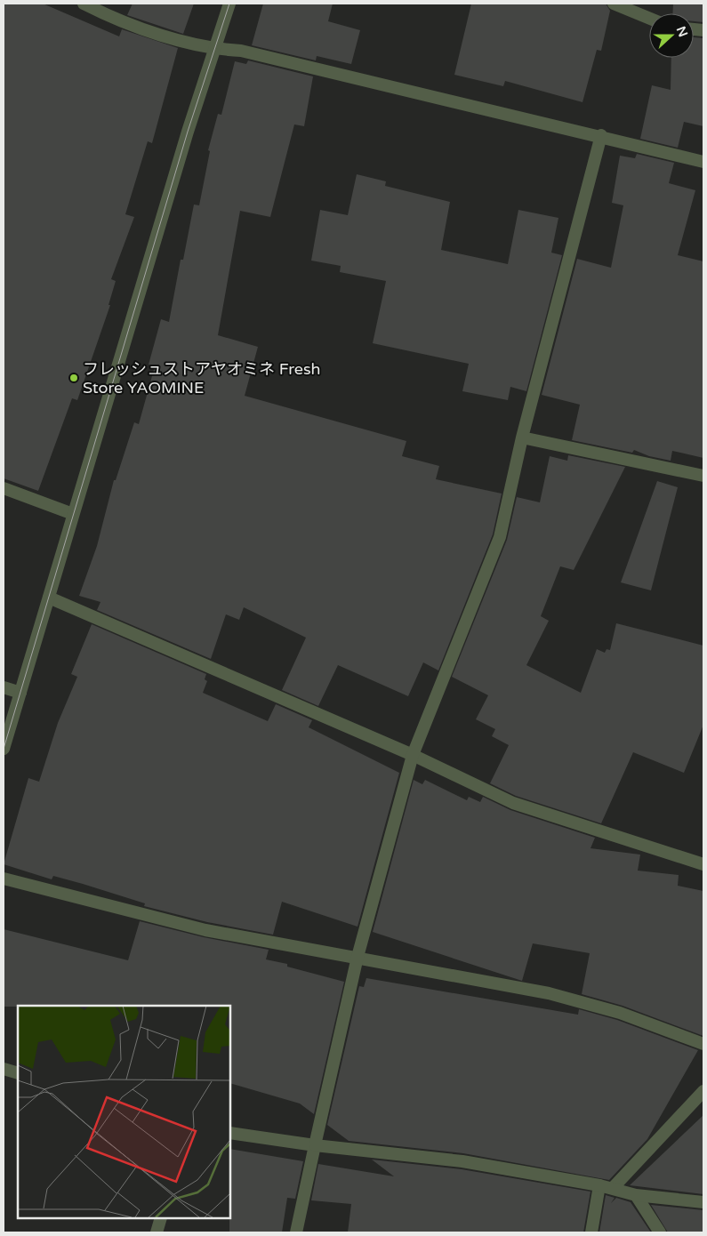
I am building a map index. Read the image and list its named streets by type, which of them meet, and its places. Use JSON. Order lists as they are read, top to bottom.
{
  "places": ["フレッシュストアヤオミネ Fresh Store YAOMINE"],
  "north": "right"
}
